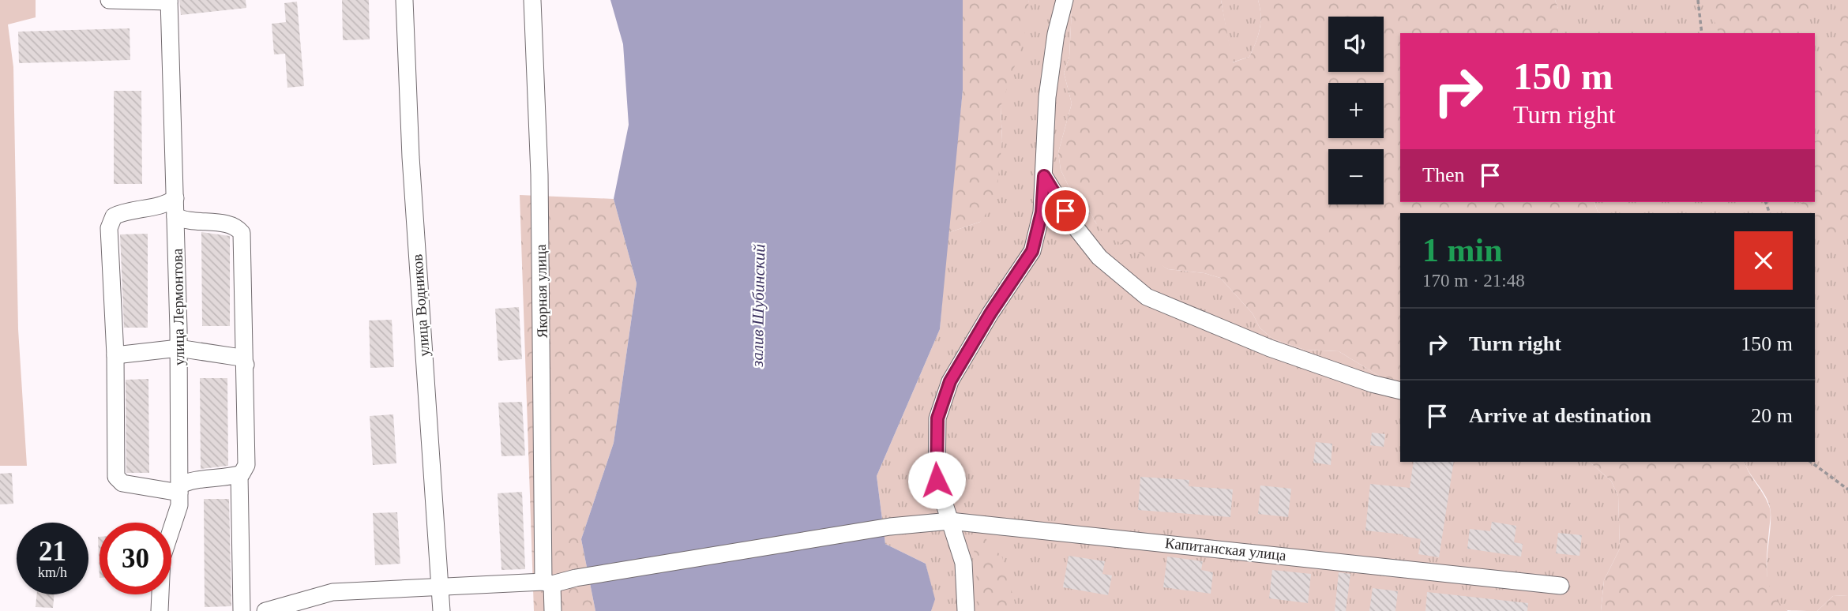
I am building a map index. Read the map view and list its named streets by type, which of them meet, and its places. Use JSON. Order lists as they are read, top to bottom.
{
  "streets": {
    "street": [
      "Якорная улица",
      "улица Водников",
      "улица Лермонтова",
      "Капитанская улица"
    ]
  },
  "crossings": [
    ["Якорная улица", "Капитанская улица"],
    ["улица Водников", "Капитанская улица"]
  ],
  "water": ["залив Шубинский"],
  "page": {
    "map_buttons": ["+", "−"],
    "turn": ["150 m", "Turn right"],
    "then": "Then",
    "heading": ["1 min", "170 m · 21:48"],
    "list": [
      {
        "name": "Turn right",
        "value": "150 m"
      },
      {
        "name": "Arrive at destination",
        "value": "20 m"
      }
    ],
    "speed": "21 km/h",
    "limit": "30"
  }
}
